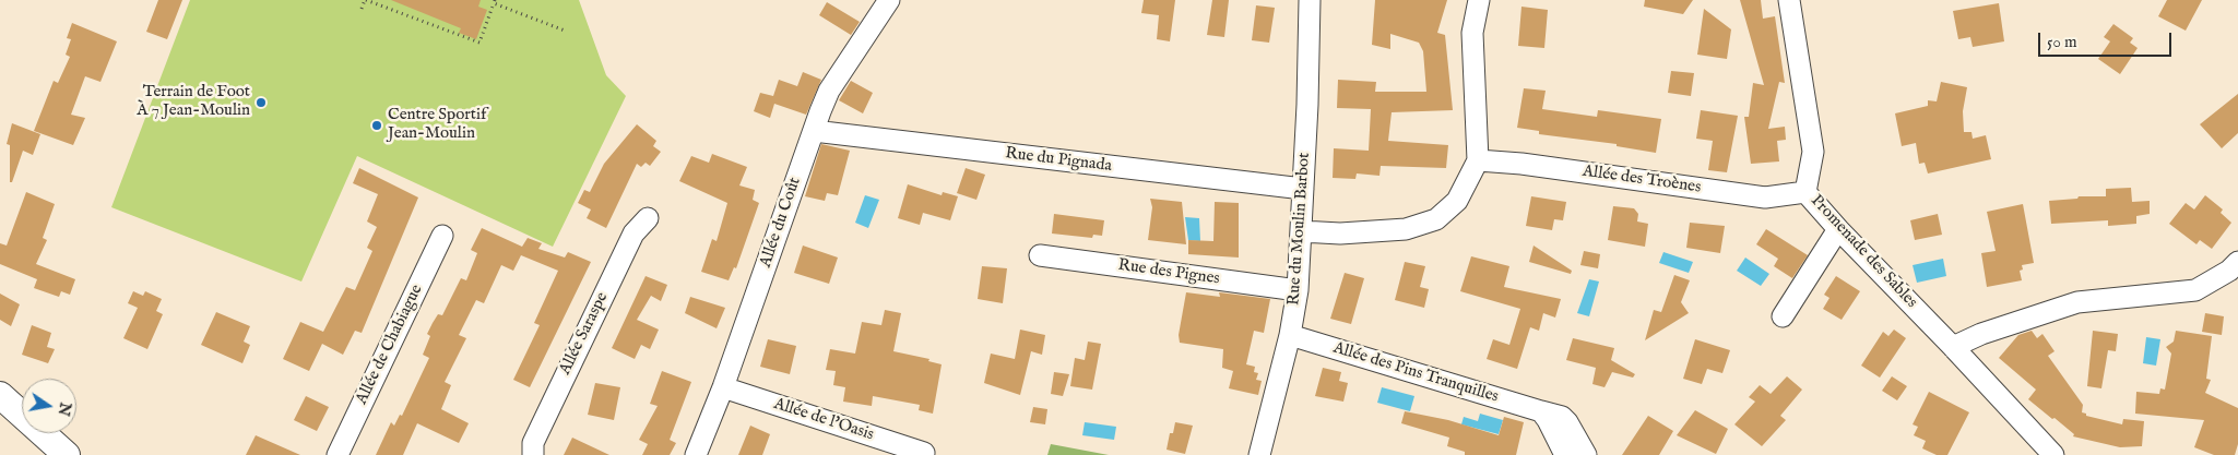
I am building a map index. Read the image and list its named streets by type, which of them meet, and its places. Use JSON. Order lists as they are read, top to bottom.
{
  "streets": {
    "street": [
      "Rue du Pignada",
      "Allée des Troènes",
      "Allée du Coût",
      "Rue du Moulin Barbot",
      "Promenade des Sables",
      "Rue des Pignes",
      "Allée Saraspe",
      "Allée de Chabiague",
      "Allée des Pins Tranquilles",
      "Allée de l'Oasis"
    ]
  },
  "crossings": [
    ["Rue du Pignada", "Allée du Coût"],
    ["Rue du Pignada", "Rue du Moulin Barbot"],
    ["Allée des Troènes", "Promenade des Sables"],
    ["Allée du Coût", "Allée de l'Oasis"],
    ["Rue du Moulin Barbot", "Rue des Pignes"],
    ["Rue du Moulin Barbot", "Allée des Pins Tranquilles"]
  ],
  "places": ["Terrain de Foot À 7 Jean-Moulin", "Centre Sportif Jean-Moulin"],
  "scale_bar": "50 m",
  "north": "right"
}
